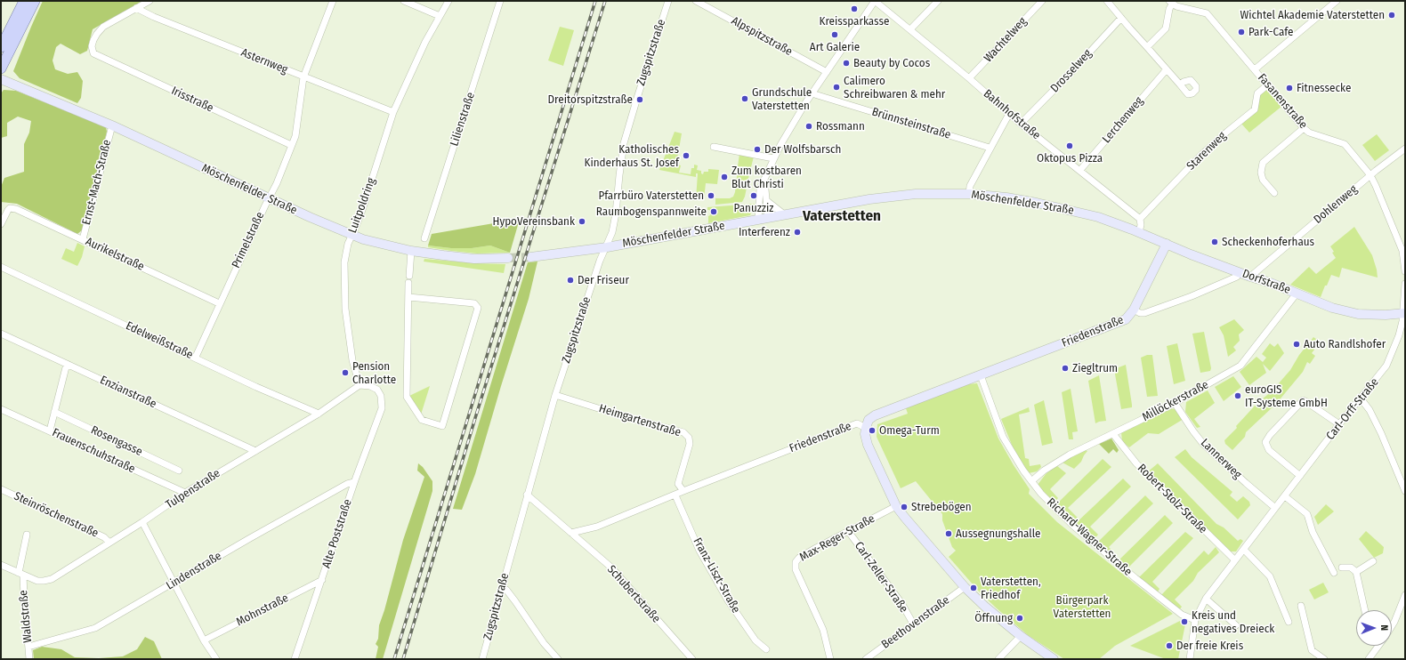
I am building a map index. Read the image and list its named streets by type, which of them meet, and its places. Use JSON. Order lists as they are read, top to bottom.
{
  "streets": {
    "street": [
      "Alpspitzstraße",
      "Wachtelweg",
      "Zugspitzstraße",
      "Asternweg",
      "Drosselweg",
      "Irisstraße",
      "Fasanenstraße",
      "Bahnhofstraße",
      "Lilienstraße",
      "Lerchenweg",
      "Brünnsteinstraße",
      "Starenweg",
      "Ernst-Mach-Straße",
      "Möschenfelder Straße",
      "Dohlenweg",
      "Luitpoldring",
      "Primelstraße",
      "Aurikelstraße",
      "Dorfstraße",
      "Friedenstraße",
      "Edelweißstraße",
      "Enzianstraße",
      "Millöckerstraße",
      "Carl-Orff-Straße",
      "Heimgartenstraße",
      "Rosengasse",
      "Frauenschuhstraße",
      "Lannerweg",
      "Tulpenstraße",
      "Robert-Stolz-Straße",
      "Steinröschenstraße",
      "Alte Poststraße",
      "Richard-Wagner-Straße",
      "Max-Reger-Straße",
      "Lindenstraße",
      "Franz-Liszt-Straße",
      "Carl-Zeller-Straße",
      "Schubertstraße",
      "Mohnstraße",
      "Waldstraße",
      "Beethovenstraße"
    ]
  },
  "crossings": [
    ["Wachtelweg", "Bahnhofstraße"],
    ["Zugspitzstraße", "Möschenfelder Straße"],
    ["Zugspitzstraße", "Heimgartenstraße"],
    ["Asternweg", "Irisstraße"],
    ["Asternweg", "Luitpoldring"],
    ["Asternweg", "Primelstraße"],
    ["Drosselweg", "Bahnhofstraße"],
    ["Irisstraße", "Primelstraße"],
    ["Fasanenstraße", "Starenweg"],
    ["Fasanenstraße", "Dohlenweg"],
    ["Bahnhofstraße", "Lerchenweg"],
    ["Bahnhofstraße", "Starenweg"],
    ["Ernst-Mach-Straße", "Möschenfelder Straße"],
    ["Ernst-Mach-Straße", "Aurikelstraße"],
    ["Möschenfelder Straße", "Luitpoldring"],
    ["Möschenfelder Straße", "Primelstraße"],
    ["Möschenfelder Straße", "Dorfstraße"],
    ["Dohlenweg", "Dorfstraße"],
    ["Luitpoldring", "Tulpenstraße"],
    ["Luitpoldring", "Alte Poststraße"],
    ["Primelstraße", "Aurikelstraße"],
    ["Primelstraße", "Edelweißstraße"],
    ["Dorfstraße", "Friedenstraße"],
    ["Dorfstraße", "Millöckerstraße"],
    ["Dorfstraße", "Carl-Orff-Straße"],
    ["Friedenstraße", "Heimgartenstraße"],
    ["Friedenstraße", "Richard-Wagner-Straße"],
    ["Friedenstraße", "Franz-Liszt-Straße"],
    ["Friedenstraße", "Schubertstraße"],
    ["Edelweißstraße", "Tulpenstraße"],
    ["Enzianstraße", "Tulpenstraße"],
    ["Millöckerstraße", "Lannerweg"],
    ["Millöckerstraße", "Robert-Stolz-Straße"],
    ["Millöckerstraße", "Richard-Wagner-Straße"],
    ["Carl-Orff-Straße", "Lannerweg"],
    ["Carl-Orff-Straße", "Robert-Stolz-Straße"],
    ["Carl-Orff-Straße", "Richard-Wagner-Straße"],
    ["Frauenschuhstraße", "Tulpenstraße"],
    ["Tulpenstraße", "Steinröschenstraße"],
    ["Tulpenstraße", "Alte Poststraße"],
    ["Tulpenstraße", "Waldstraße"],
    ["Alte Poststraße", "Lindenstraße"],
    ["Alte Poststraße", "Mohnstraße"],
    ["Max-Reger-Straße", "Carl-Zeller-Straße"],
    ["Lindenstraße", "Waldstraße"],
    ["Carl-Zeller-Straße", "Beethovenstraße"]
  ],
  "districts": ["Vaterstetten"],
  "parks": ["Bürgerpark Vaterstetten"],
  "places": [
    "Kreissparkasse",
    "Wichtel Akademie Vaterstetten",
    "Park-Cafe",
    "Art Galerie",
    "Beauty by Cocos",
    "Calimero Schreibwaren & mehr",
    "Fitnessecke",
    "Grundschule Vaterstetten",
    "Dreitorspitzstraße",
    "Rossmann",
    "Oktopus Pizza",
    "Der Wolfsbarsch",
    "Katholisches Kinderhaus St. Josef",
    "Zum kostbaren Blut Christi",
    "Pfarrbüro Vaterstetten",
    "Panuzziz",
    "Raumbogenspannweite",
    "HypoVereinsbank",
    "Interferenz",
    "Scheckenhoferhaus",
    "Der Friseur",
    "Auto Randlshofer",
    "Ziegltrum",
    "Pension Charlotte",
    "euroGIS IT-Systeme GmbH",
    "Omega-Turm",
    "Strebebögen",
    "Aussegnungshalle",
    "Vaterstetten, Friedhof",
    "Öffnung",
    "Kreis und negatives Dreieck",
    "Der freie Kreis"
  ],
  "north": "right"
}
